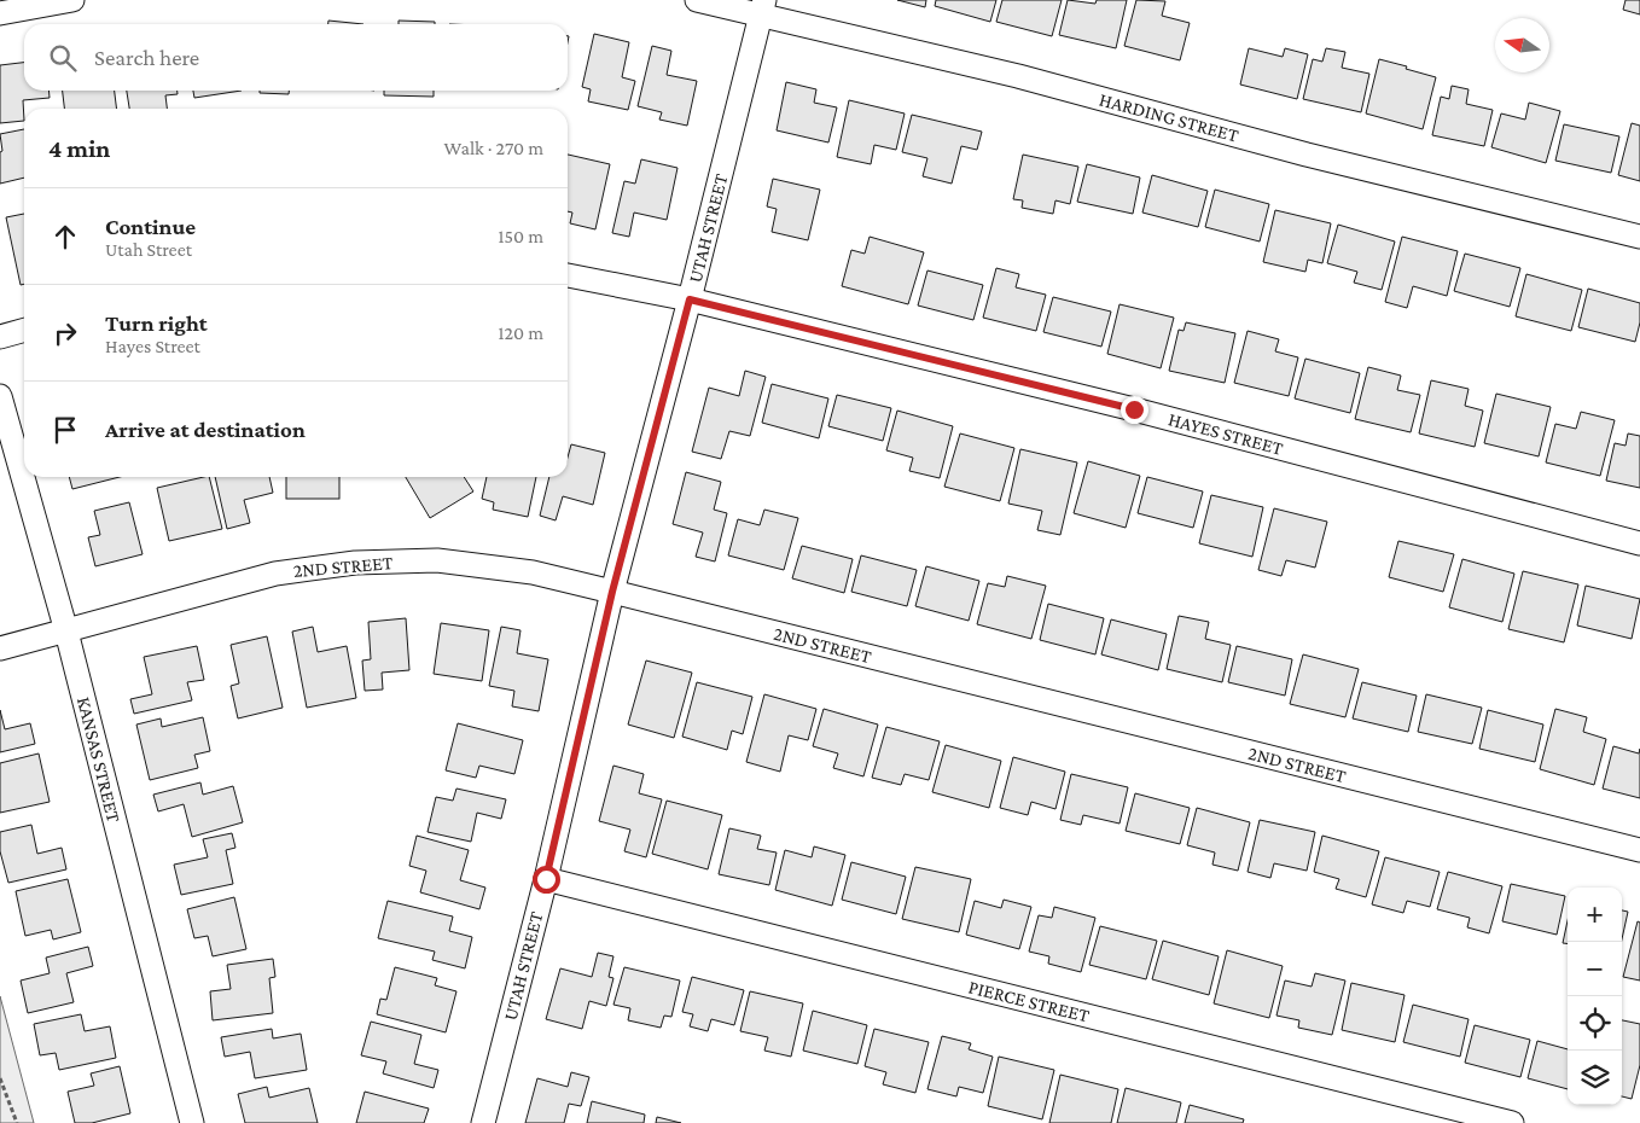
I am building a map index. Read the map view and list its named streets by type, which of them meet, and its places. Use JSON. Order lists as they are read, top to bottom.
{
  "streets": {
    "street": [
      "HARDING STREET",
      "UTAH STREET",
      "HAYES STREET",
      "2ND STREET",
      "KANSAS STREET",
      "PIERCE STREET"
    ]
  },
  "crossings": [
    ["HARDING STREET", "UTAH STREET"],
    ["UTAH STREET", "HAYES STREET"],
    ["UTAH STREET", "2ND STREET"],
    ["UTAH STREET", "PIERCE STREET"],
    ["2ND STREET", "KANSAS STREET"]
  ],
  "north": "left",
  "page": {
    "search": "Search here",
    "heading": ["4 min", "Walk · 270 m"],
    "list": [
      ["Continue", "Utah Street", "150 m"],
      ["Turn right", "Hayes Street", "120 m"],
      "Arrive at destination"
    ],
    "map_buttons": ["+", "−"]
  }
}
